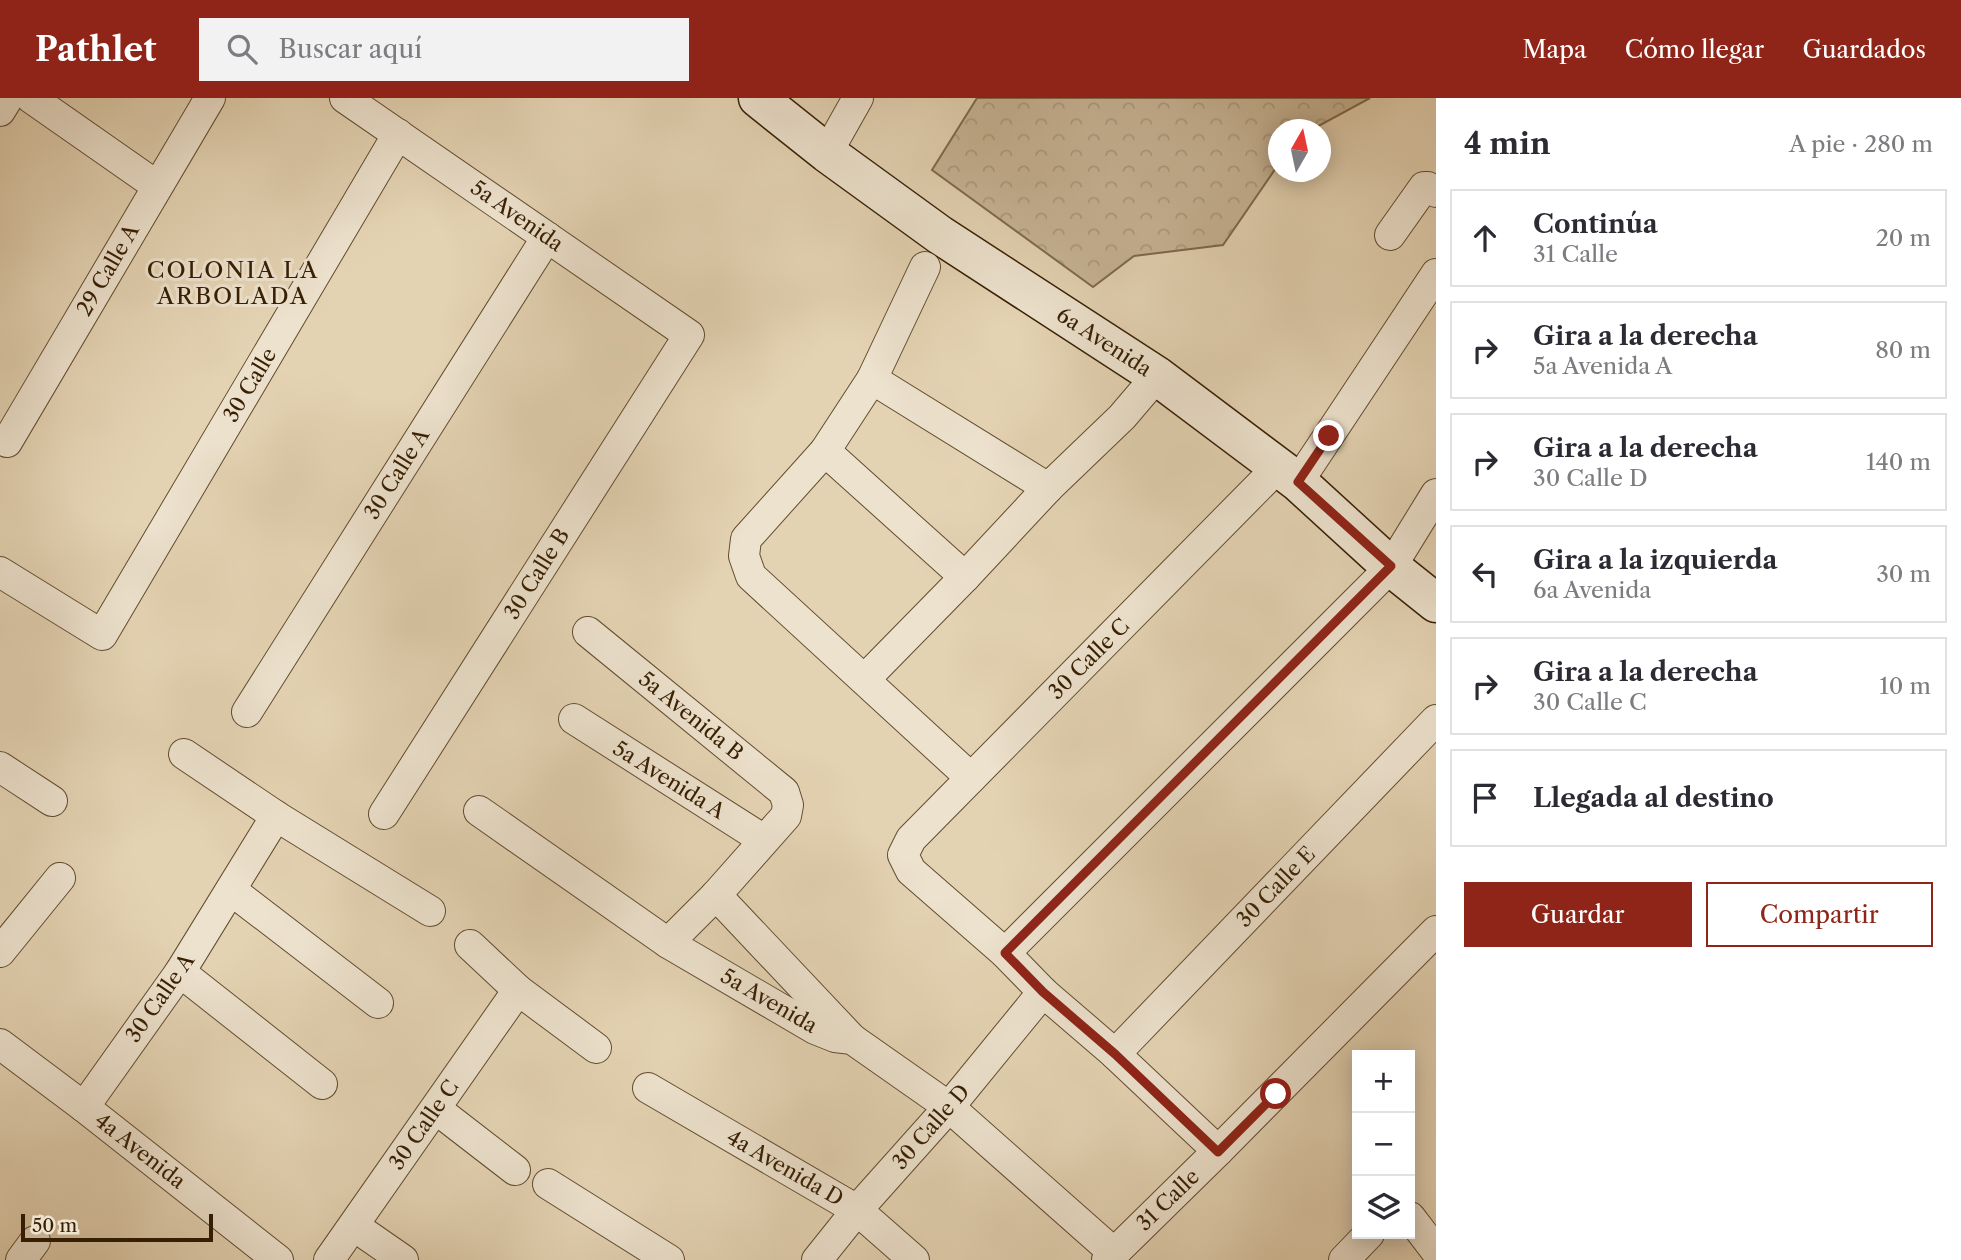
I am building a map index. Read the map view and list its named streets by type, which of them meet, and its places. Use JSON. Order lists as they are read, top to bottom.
{
  "streets": {
    "street": [
      "5a Avenida",
      "29 Calle A",
      "6a Avenida",
      "30 Calle",
      "30 Calle A",
      "30 Calle B",
      "30 Calle C",
      "5a Avenida B",
      "5a Avenida A",
      "30 Calle E",
      "30 Calle D",
      "4a Avenida",
      "4a Avenida D",
      "31 Calle"
    ]
  },
  "crossings": [
    ["5a Avenida", "30 Calle"],
    ["5a Avenida", "30 Calle A"],
    ["5a Avenida", "30 Calle B"],
    ["5a Avenida", "30 Calle D"],
    ["5a Avenida", "31 Calle"],
    ["6a Avenida", "30 Calle C"],
    ["30 Calle A", "4a Avenida"],
    ["5a Avenida B", "5a Avenida A"],
    ["30 Calle D", "4a Avenida D"]
  ],
  "districts": ["COLONIA LA ARBOLADA"],
  "scale_bar": "50 m",
  "north": "top",
  "page": {
    "header": "Pathlet",
    "search": "Buscar aquí",
    "nav": ["Mapa", "Cómo llegar", "Guardados"],
    "heading": ["4 min", "A pie · 280 m"],
    "list": [
      ["Continúa", "31 Calle", "20 m"],
      ["Gira a la derecha", "5a Avenida A", "80 m"],
      ["Gira a la derecha", "30 Calle D", "140 m"],
      ["Gira a la izquierda", "6a Avenida", "30 m"],
      ["Gira a la derecha", "30 Calle C", "10 m"],
      "Llegada al destino"
    ],
    "buttons": ["Guardar", "Compartir"],
    "map_buttons": ["+", "−"],
    "scale": "50 m"
  }
}
